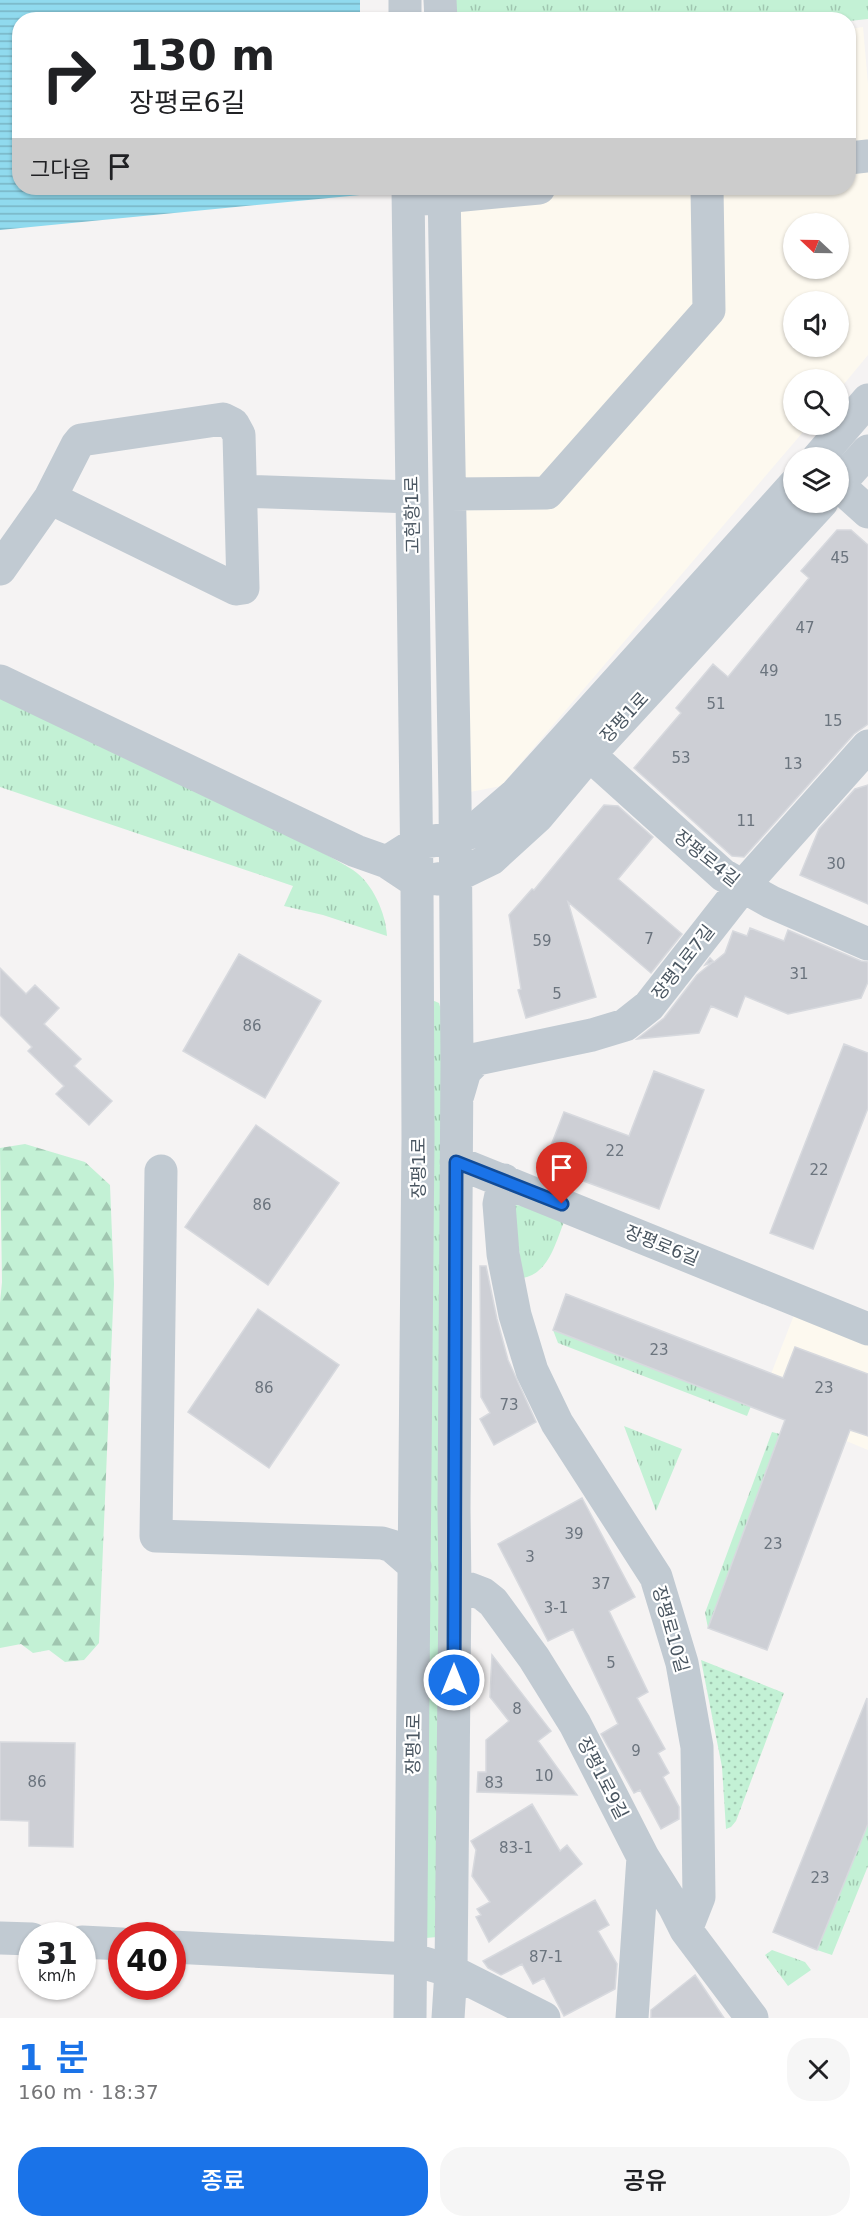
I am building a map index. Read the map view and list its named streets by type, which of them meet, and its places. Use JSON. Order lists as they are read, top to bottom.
{
  "streets": {
    "street": [
      "고현항1로",
      "장평1로",
      "장평로4길",
      "장평1로7길",
      "장평로6길",
      "장평로10길",
      "장평1로9길"
    ]
  },
  "crossings": [
    ["고현항1로", "장평1로"],
    ["장평1로", "장평로4길"],
    ["장평로4길", "장평1로7길"],
    ["장평로6길", "장평로10길"],
    ["장평로10길", "장평1로9길"]
  ],
  "house_numbers": [
    "45",
    "47",
    "49",
    "51",
    "15",
    "53",
    "13",
    "11",
    "30",
    "7",
    "59",
    "31",
    "5",
    "86",
    "22",
    "22",
    "86",
    "23",
    "86",
    "23",
    "73",
    "39",
    "23",
    "3",
    "37",
    "3-1",
    "5",
    "8",
    "9",
    "10",
    "86",
    "83",
    "83-1",
    "23",
    "87-1"
  ],
  "north": "left",
  "page": {
    "turn": ["130 m", "장평로6길"],
    "then": "그다음",
    "speed": "31 km/h",
    "limit": "40",
    "heading": ["1 분", "160 m · 18:37"],
    "buttons": ["종료", "공유"]
  }
}
